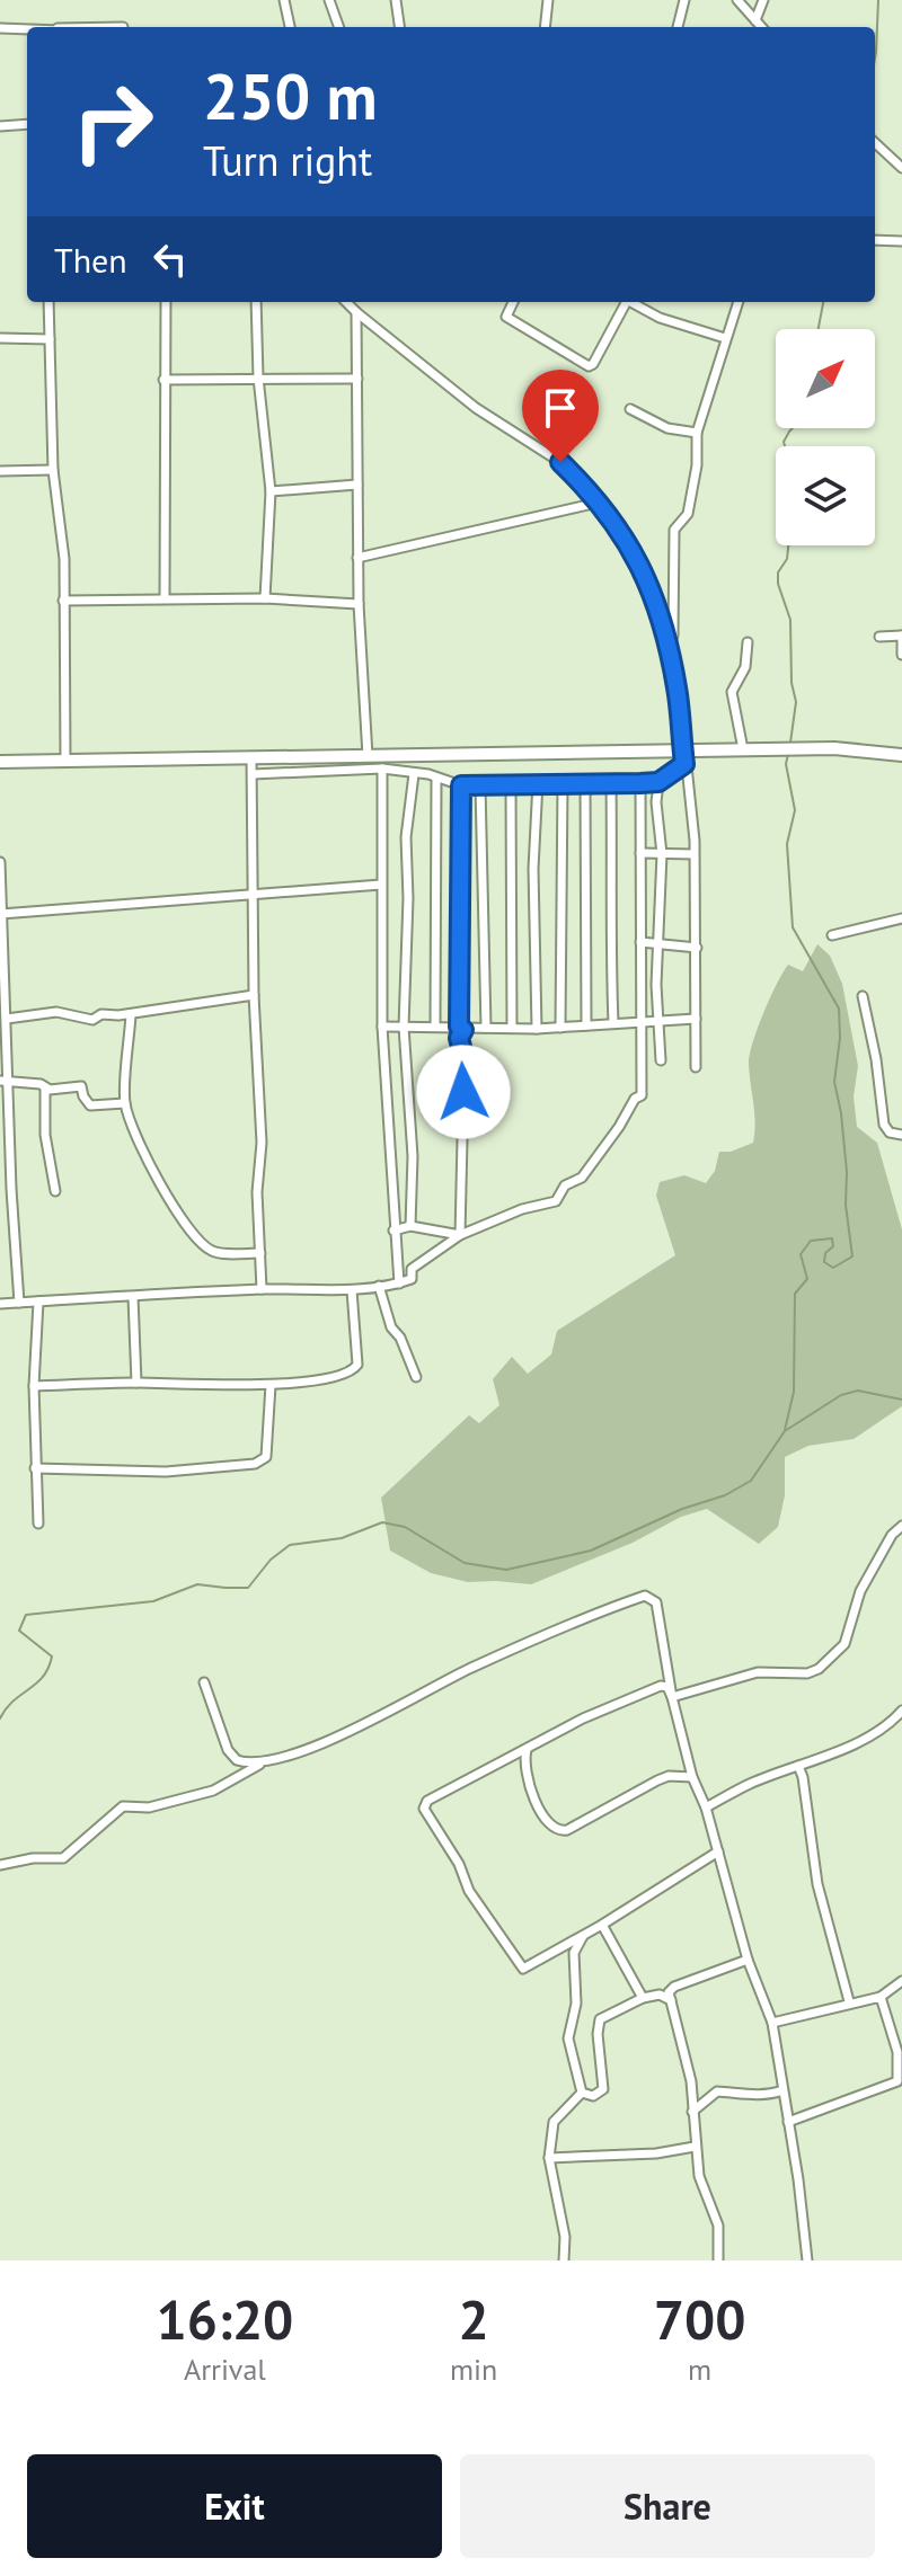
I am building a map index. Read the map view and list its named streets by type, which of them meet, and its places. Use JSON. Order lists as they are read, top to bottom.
{
  "north": "top right",
  "page": {
    "turn": ["250 m", "Turn right"],
    "then": "Then",
    "eta": [
      "16:20",
      "Arrival",
      "2",
      "min",
      "700",
      "m"
    ],
    "buttons": ["Exit", "Share"]
  }
}
